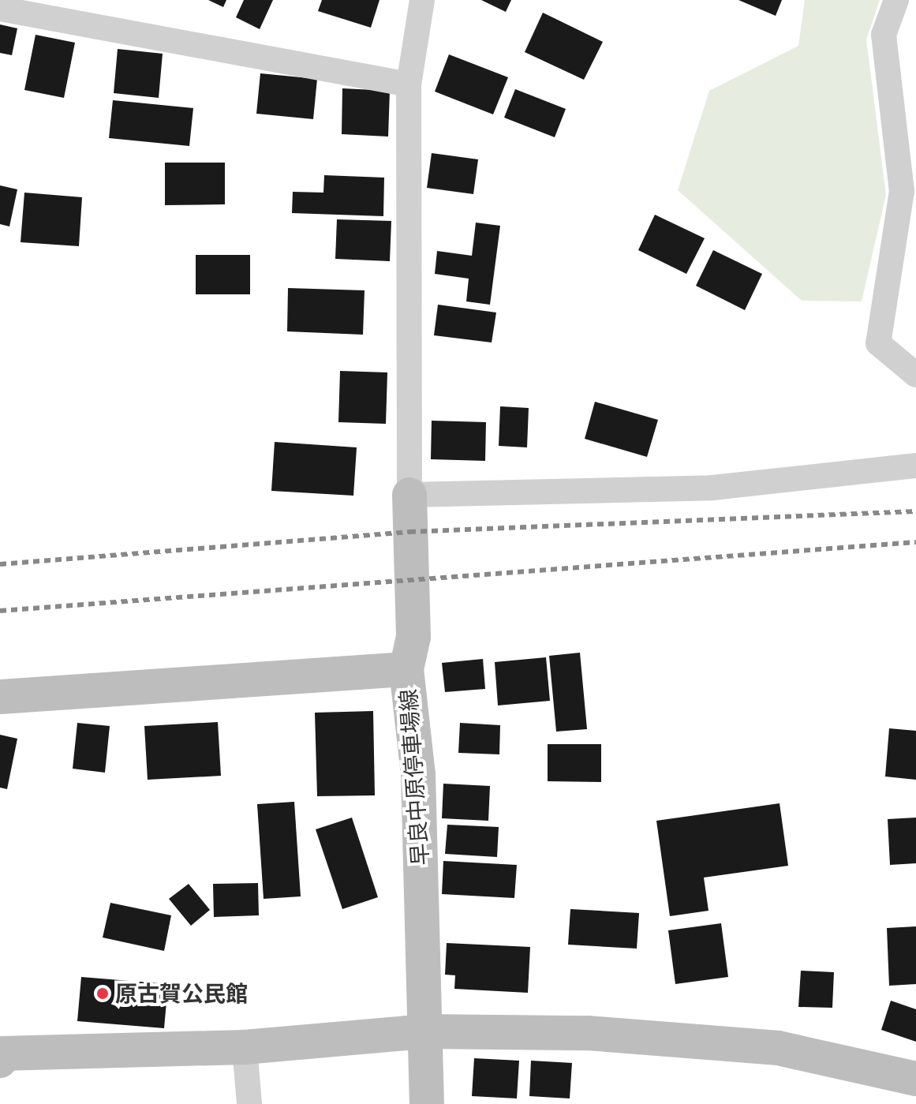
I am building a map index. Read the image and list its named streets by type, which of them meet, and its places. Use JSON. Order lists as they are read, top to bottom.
{
  "streets": {
    "street": ["早良中原停車場線"]
  },
  "places": ["原古賀公民館"]
}
